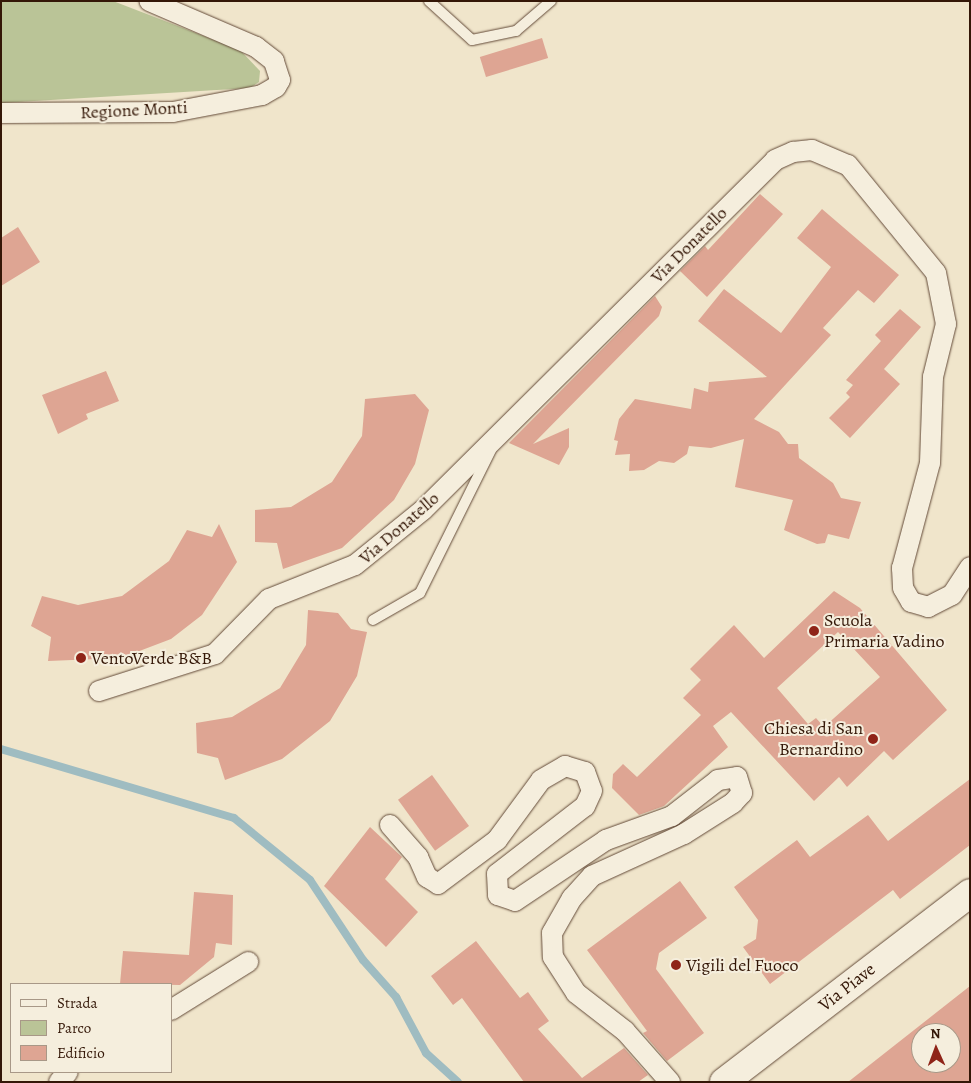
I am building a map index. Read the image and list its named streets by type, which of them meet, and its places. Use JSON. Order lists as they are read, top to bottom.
{
  "streets": {
    "main road": ["Via Piave"],
    "street": ["Regione Monti", "Via Donatello"]
  },
  "places": [
    "Scuola Primaria Vadino",
    "VentoVerde B&B",
    "Chiesa di San Bernardino",
    "Vigili del Fuoco"
  ],
  "legend": ["Strada", "Parco", "Edificio"],
  "north": "top"
}
